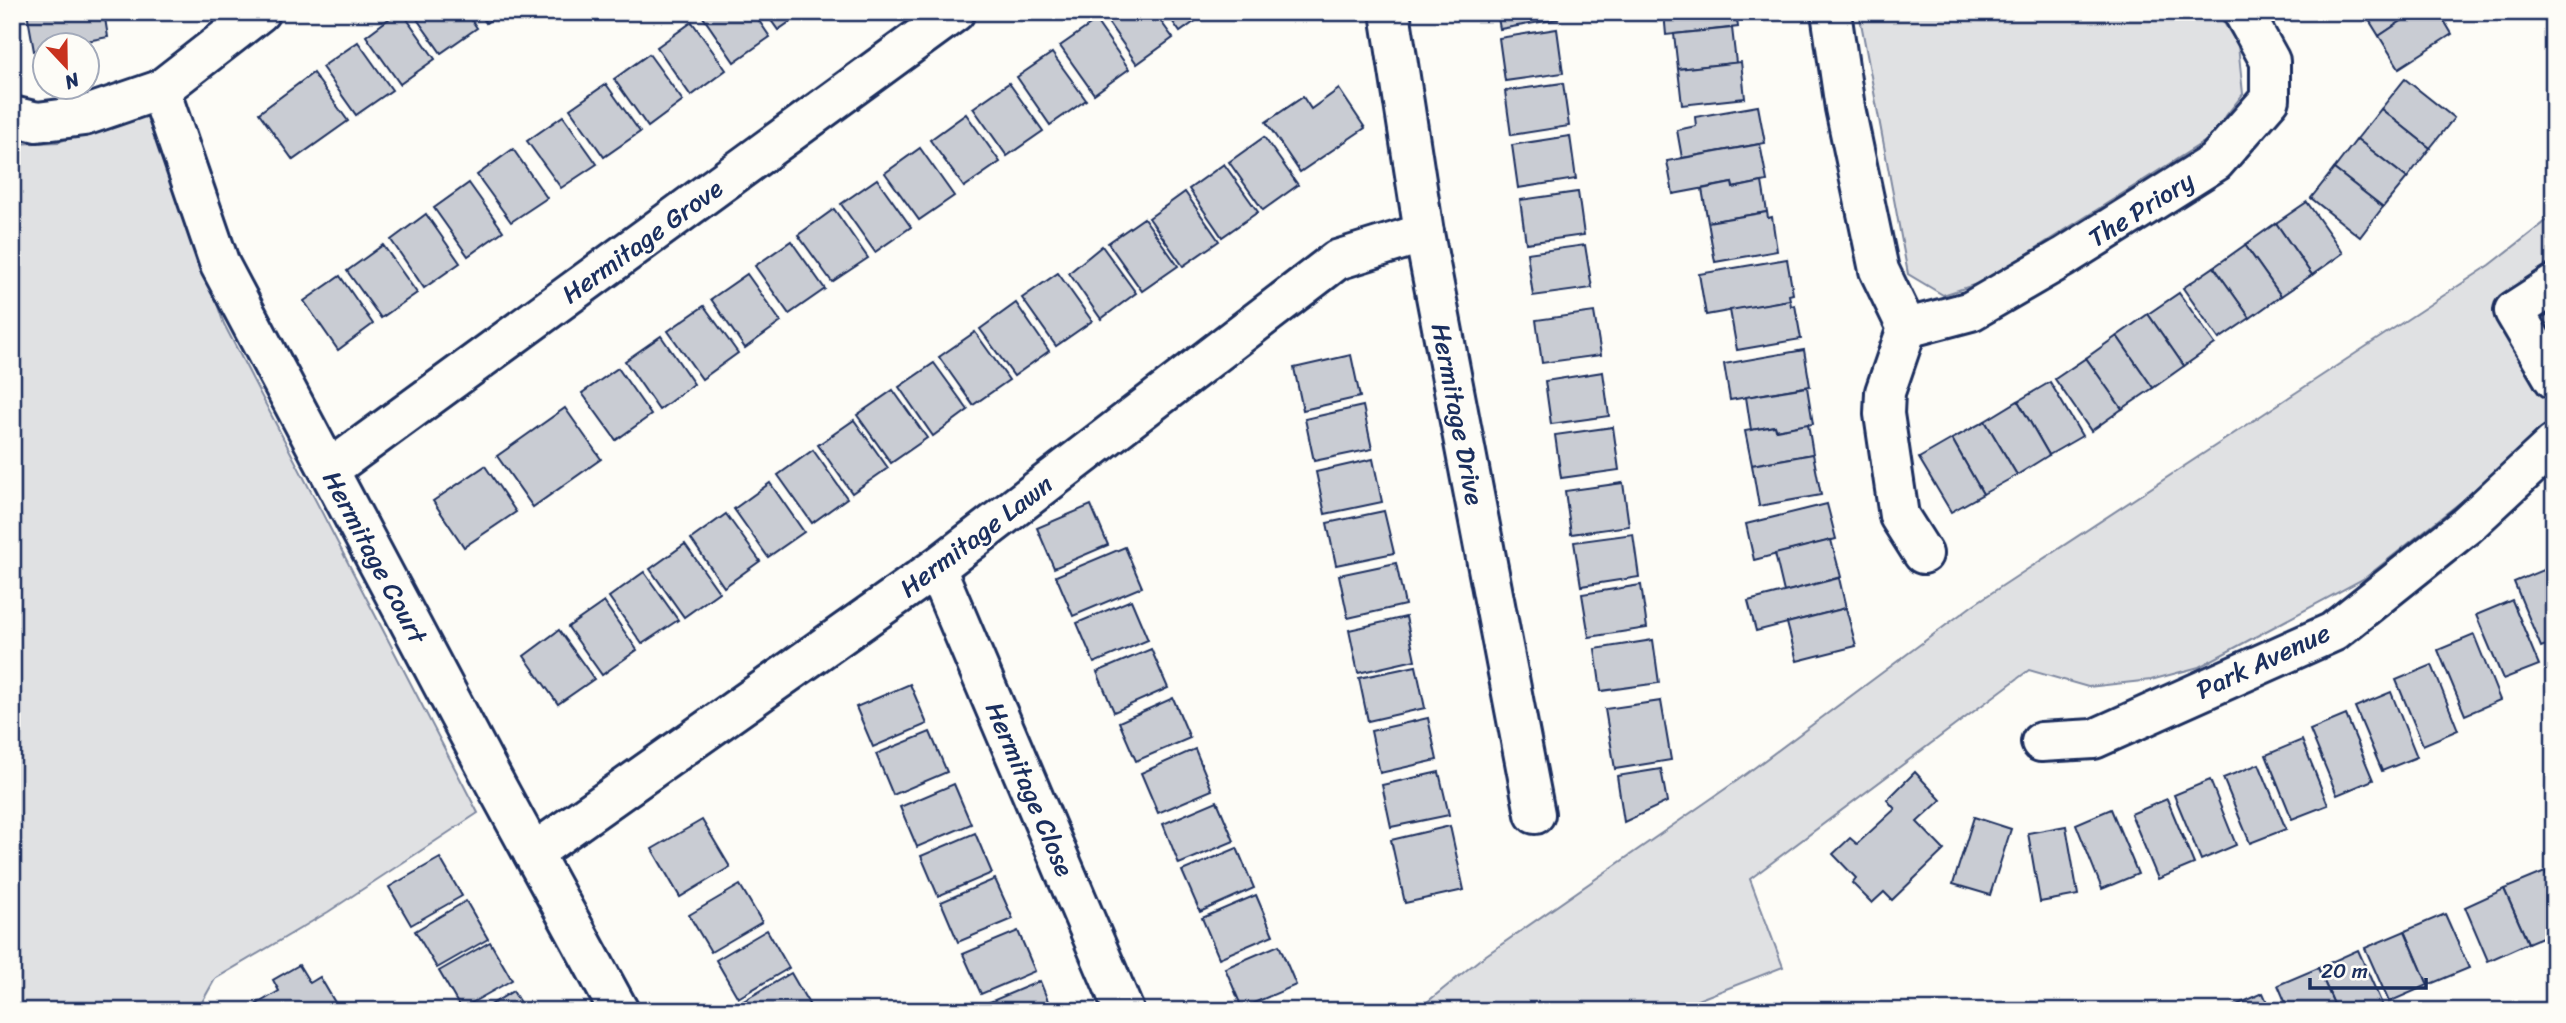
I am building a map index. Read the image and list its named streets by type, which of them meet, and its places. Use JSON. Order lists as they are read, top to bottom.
{
  "streets": {
    "street": [
      "The Priory",
      "Hermitage Grove",
      "Hermitage Drive",
      "Hermitage Lawn",
      "Hermitage Court",
      "Park Avenue",
      "Hermitage Close"
    ]
  },
  "crossings": [
    ["Hermitage Grove", "Hermitage Court"],
    ["Hermitage Drive", "Hermitage Lawn"],
    ["Hermitage Lawn", "Hermitage Court"],
    ["Hermitage Lawn", "Hermitage Close"]
  ],
  "scale_bar": "20 m",
  "north": "bottom"
}
